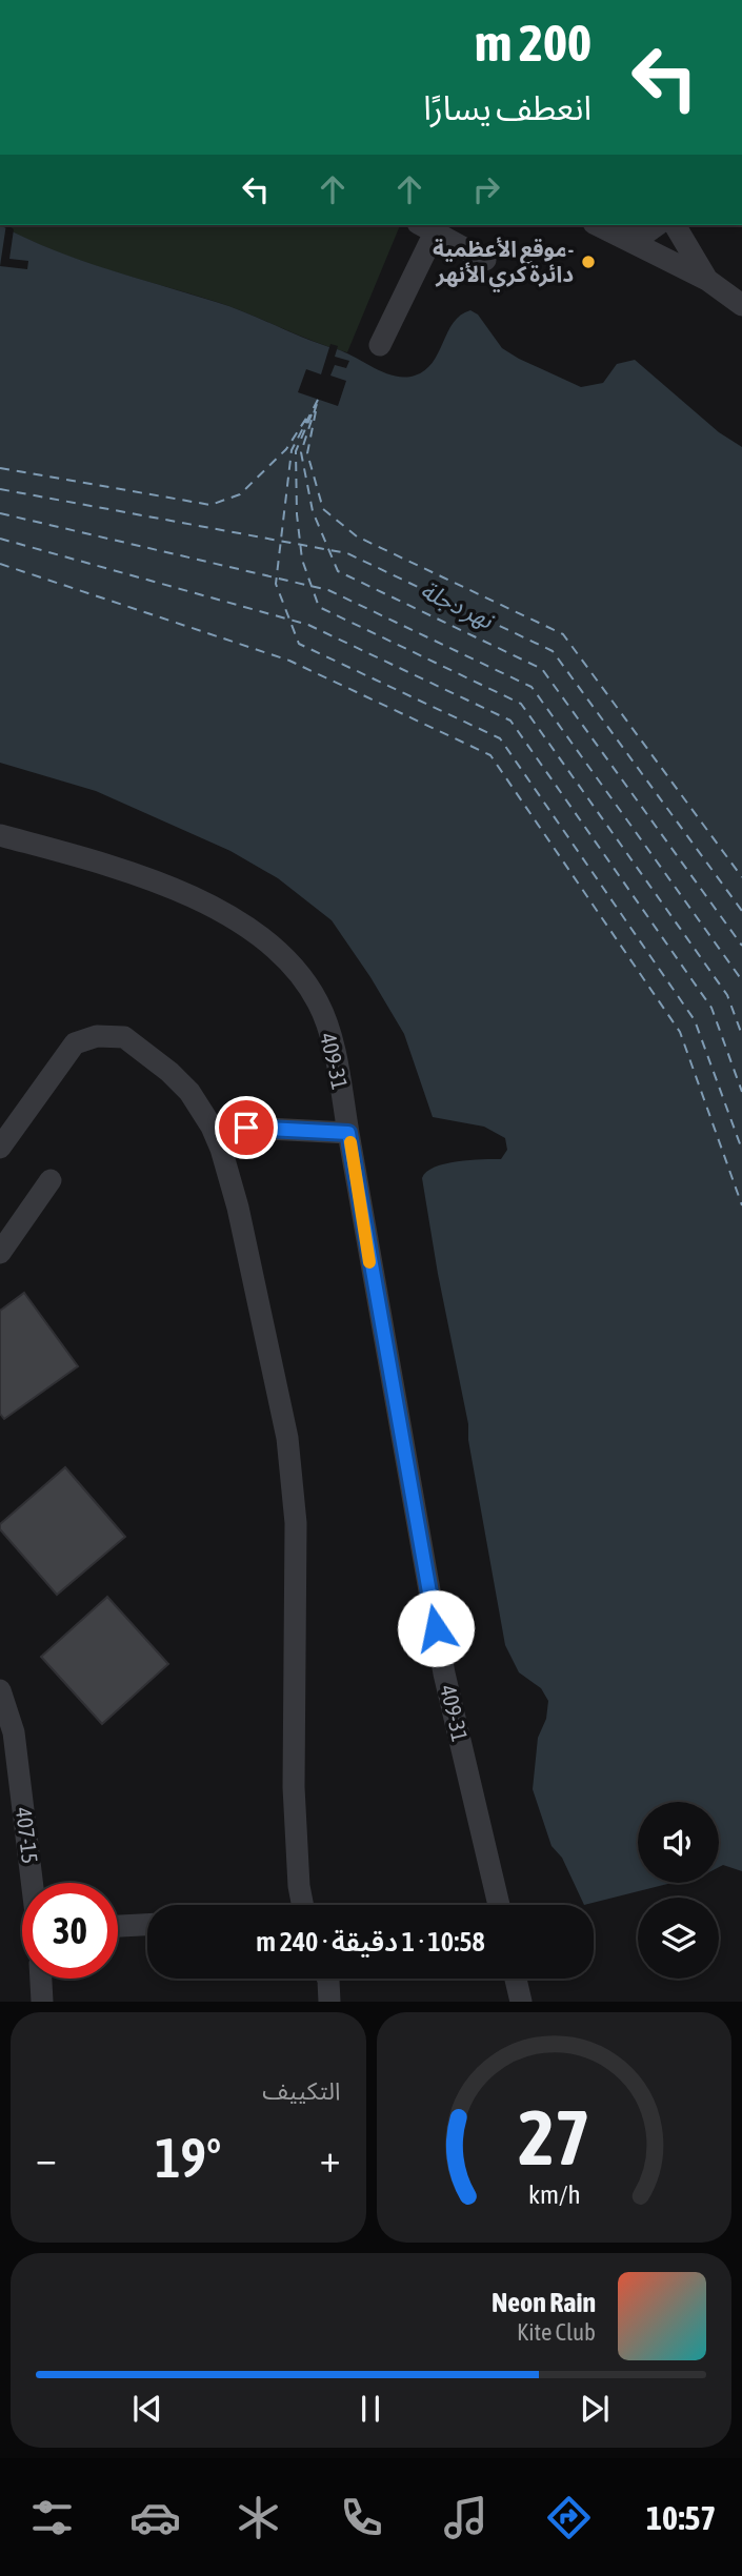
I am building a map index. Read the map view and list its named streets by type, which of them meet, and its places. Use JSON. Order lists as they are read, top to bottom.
{
  "streets": {
    "street": ["409-31", "407-15"]
  },
  "water": ["نهر دجلة"],
  "places": ["موقع الأعظمية- دائرة كري الأنهر"],
  "page": {
    "turn": ["200 m", "انعطف يسارًا"],
    "limit": "30",
    "trip": "10:58 · 1 دقيقة · 240 m",
    "tile": "التكييف",
    "heat": ["−", "19°", "+"],
    "song": ["Neon Rain", "Kite Club"],
    "tabs": "10:57",
    "gauge": ["27", "km/h"]
  }
}
